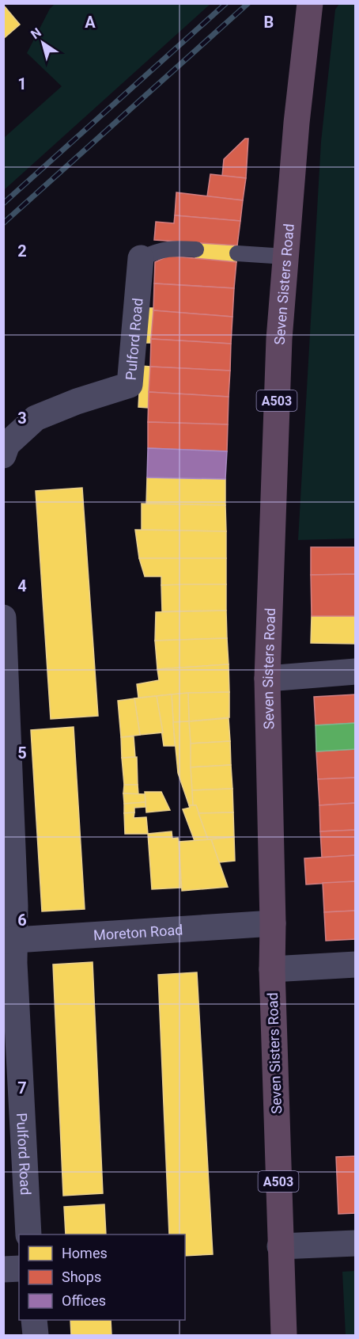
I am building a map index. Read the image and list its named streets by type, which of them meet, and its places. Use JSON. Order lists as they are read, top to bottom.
{
  "streets": {
    "highway": ["Seven Sisters Road", "A503"],
    "street": ["Pulford Road", "Moreton Road"]
  },
  "crossings": [
    ["Seven Sisters Road", "Moreton Road"],
    ["Pulford Road", "Moreton Road"]
  ],
  "legend": ["Homes", "Shops", "Offices"],
  "north": "top left",
  "grid": {
    "columns": ["A", "B"],
    "rows": [
      "1",
      "2",
      "3",
      "4",
      "5",
      "6",
      "7"
    ]
  }
}
